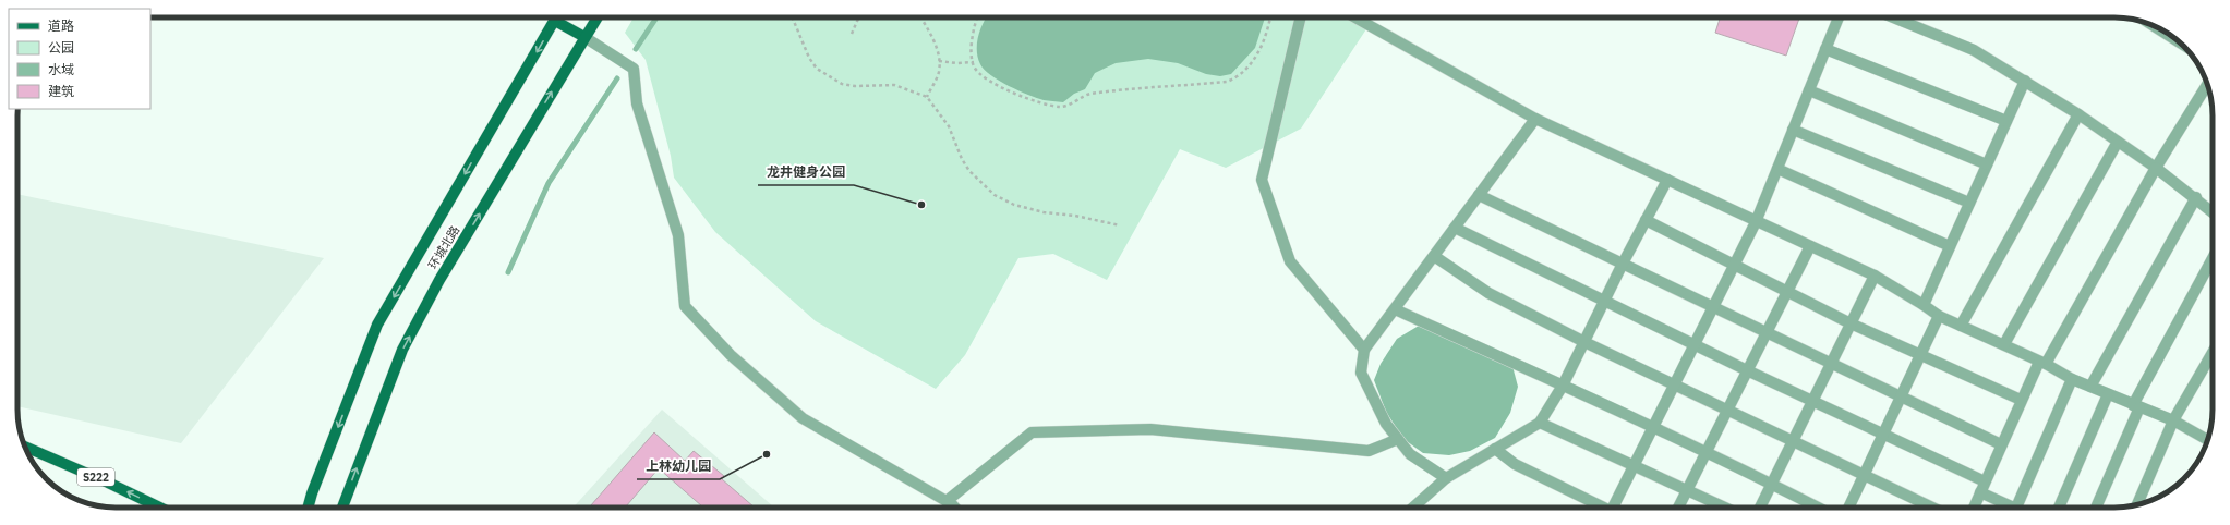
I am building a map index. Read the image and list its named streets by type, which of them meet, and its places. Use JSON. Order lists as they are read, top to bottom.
{
  "streets": {
    "main road": ["环城北路", "S222"]
  },
  "places": ["龙井健身公园", "上林幼儿园"],
  "legend": [
    "道路",
    "公园",
    "水域",
    "建筑"
  ]
}
